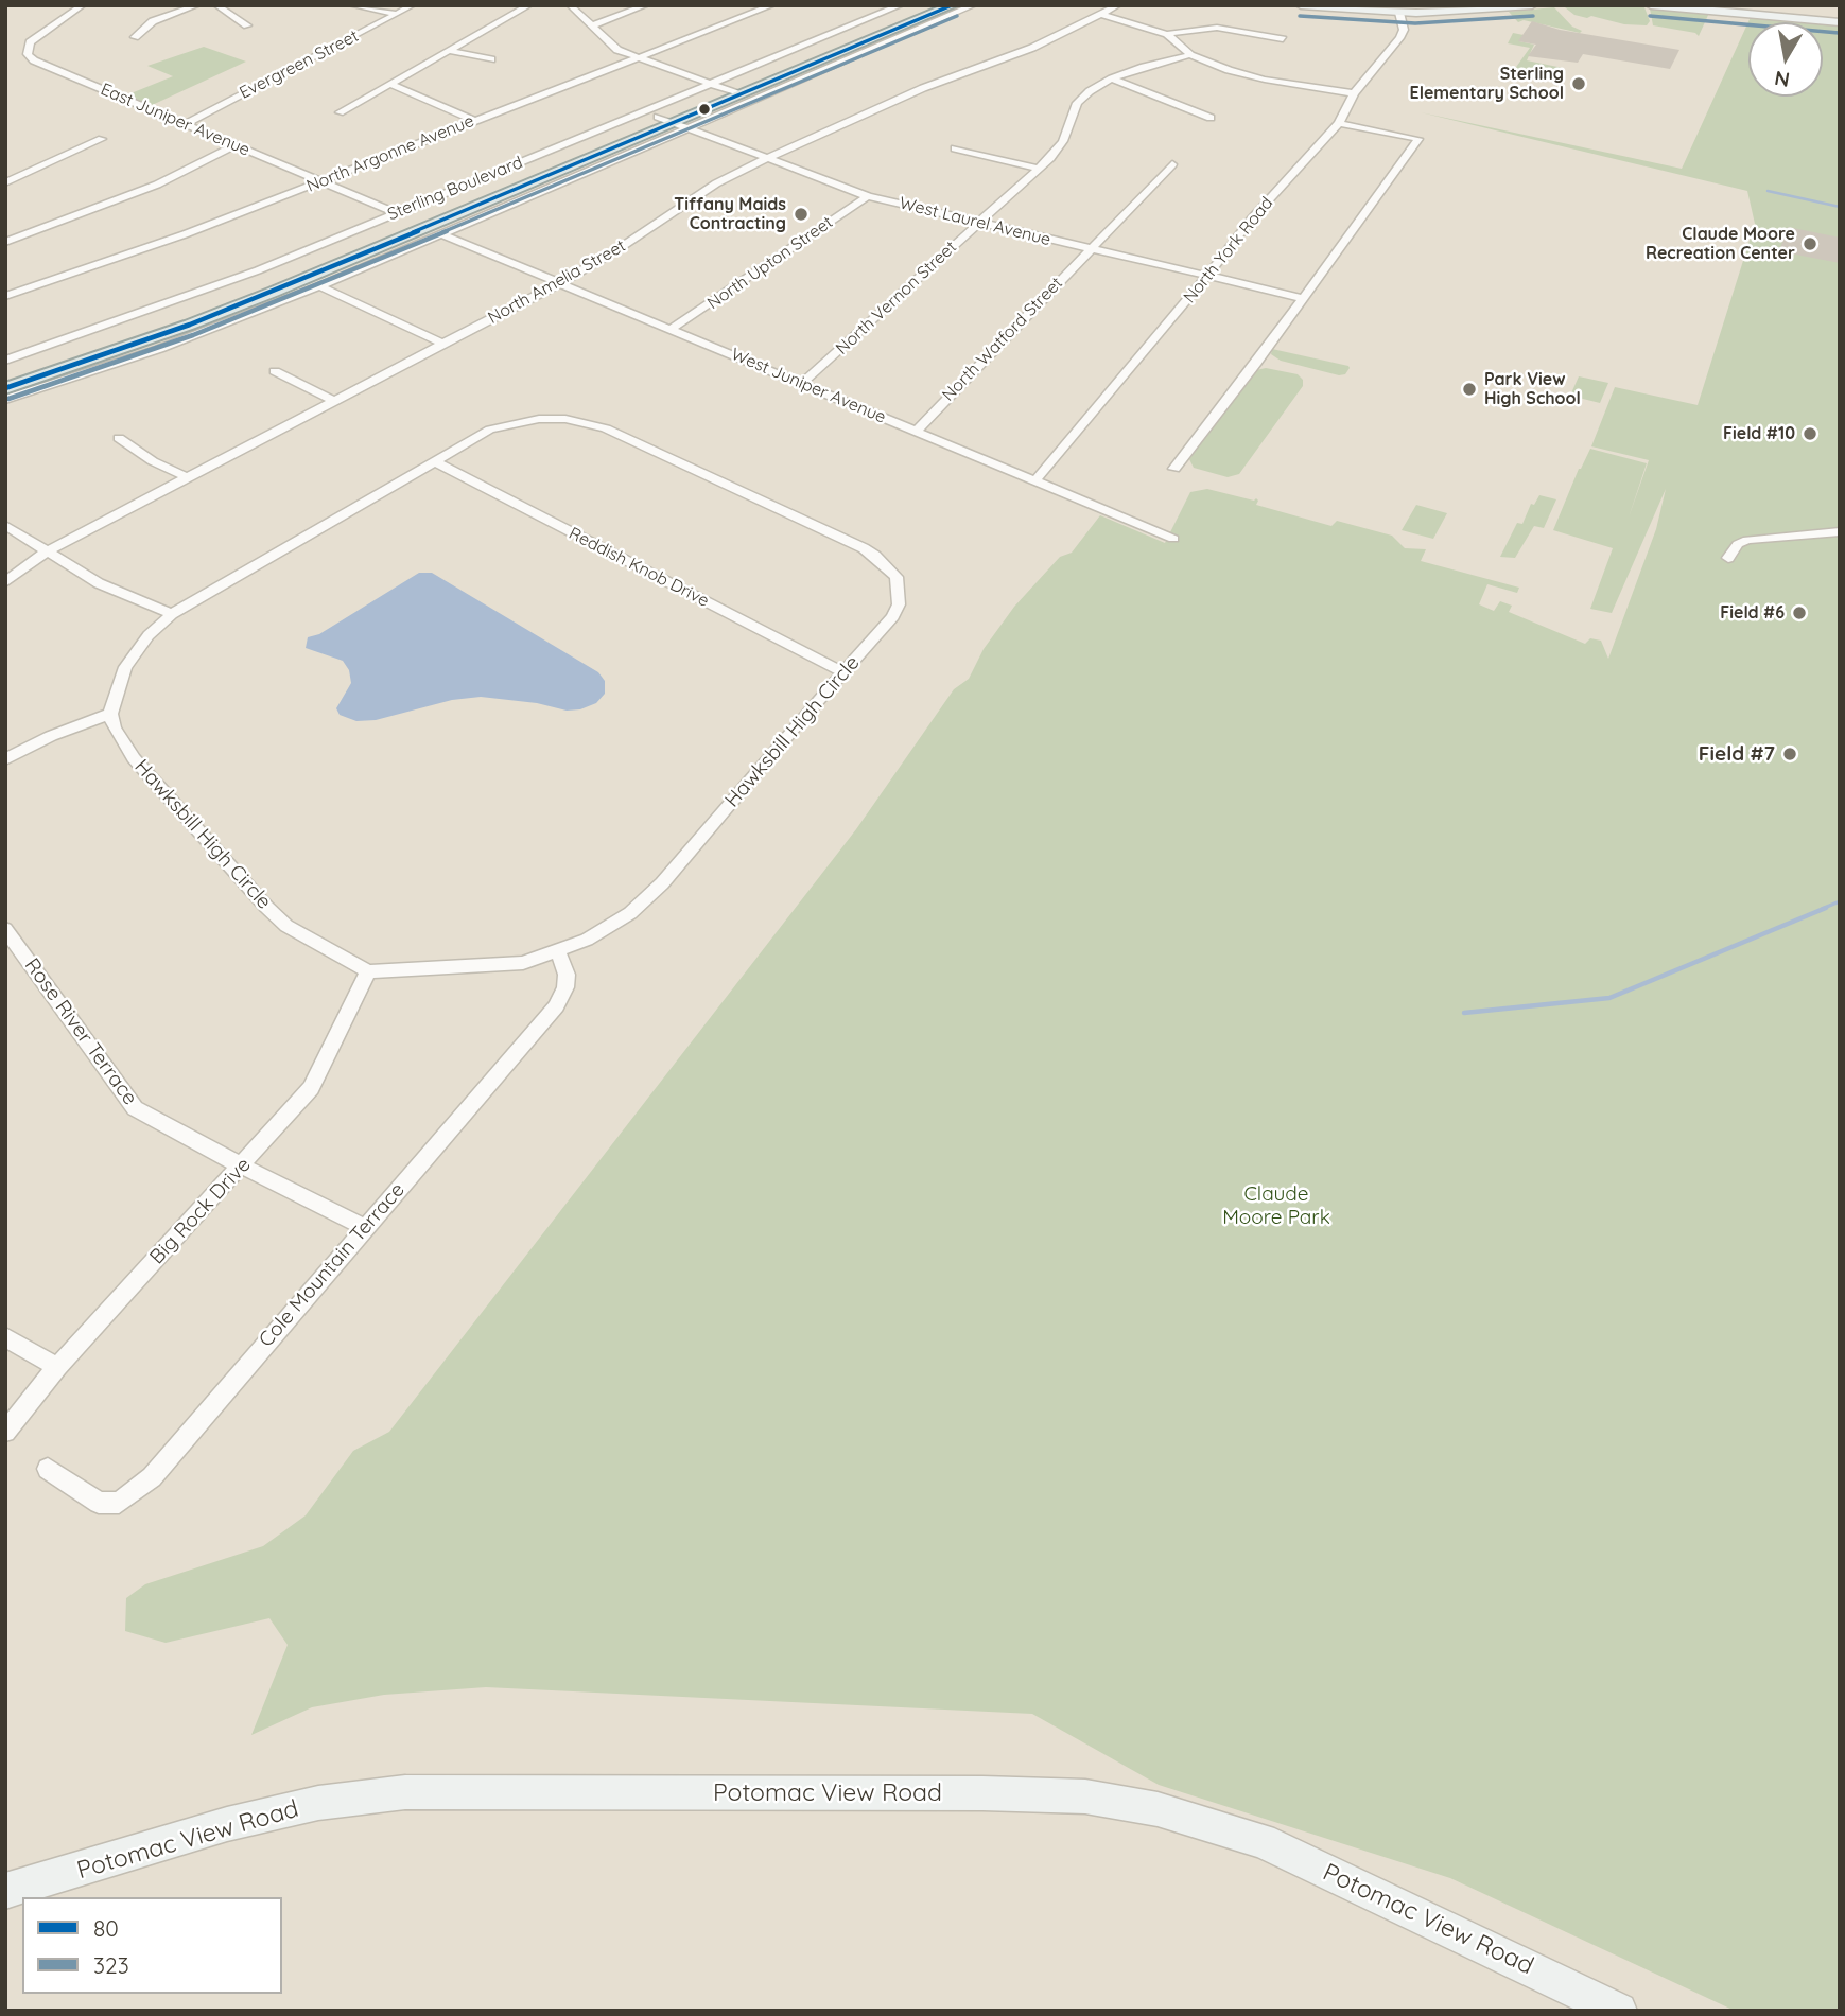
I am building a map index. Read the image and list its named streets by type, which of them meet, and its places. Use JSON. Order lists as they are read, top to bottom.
{
  "streets": {
    "main road": ["Potomac View Road"],
    "street": [
      "Evergreen Street",
      "East Juniper Avenue",
      "North Argonne Avenue",
      "Sterling Boulevard",
      "West Laurel Avenue",
      "North York Road",
      "North Upton Street",
      "North Amelia Street",
      "North Vernon Street",
      "North Watford Street",
      "West Juniper Avenue",
      "Reddish Knob Drive",
      "Hawksbill High Circle",
      "Rose River Terrace",
      "Big Rock Drive",
      "Cole Mountain Terrace"
    ]
  },
  "crossings": [
    ["Evergreen Street", "East Juniper Avenue"],
    ["East Juniper Avenue", "North Argonne Avenue"],
    ["East Juniper Avenue", "Sterling Boulevard"],
    ["Sterling Boulevard", "West Laurel Avenue"],
    ["Sterling Boulevard", "West Juniper Avenue"],
    ["West Laurel Avenue", "North York Road"],
    ["West Laurel Avenue", "North Upton Street"],
    ["West Laurel Avenue", "North Amelia Street"],
    ["West Laurel Avenue", "North Vernon Street"],
    ["West Laurel Avenue", "North Watford Street"],
    ["North York Road", "West Juniper Avenue"],
    ["North Upton Street", "West Juniper Avenue"],
    ["North Amelia Street", "West Juniper Avenue"],
    ["North Vernon Street", "West Juniper Avenue"],
    ["North Watford Street", "West Juniper Avenue"],
    ["Reddish Knob Drive", "Hawksbill High Circle"],
    ["Hawksbill High Circle", "Big Rock Drive"],
    ["Hawksbill High Circle", "Cole Mountain Terrace"],
    ["Rose River Terrace", "Big Rock Drive"],
    ["Rose River Terrace", "Cole Mountain Terrace"]
  ],
  "parks": ["Claude Moore Park"],
  "places": [
    "Sterling Elementary School",
    "Tiffany Maids Contracting",
    "Claude Moore Recreation Center",
    "Park View High School",
    "Field #10",
    "Field #6",
    "Field #7"
  ],
  "lines": ["transit line 80", "transit line 323"],
  "legend": ["80", "323"],
  "north": "bottom"
}
